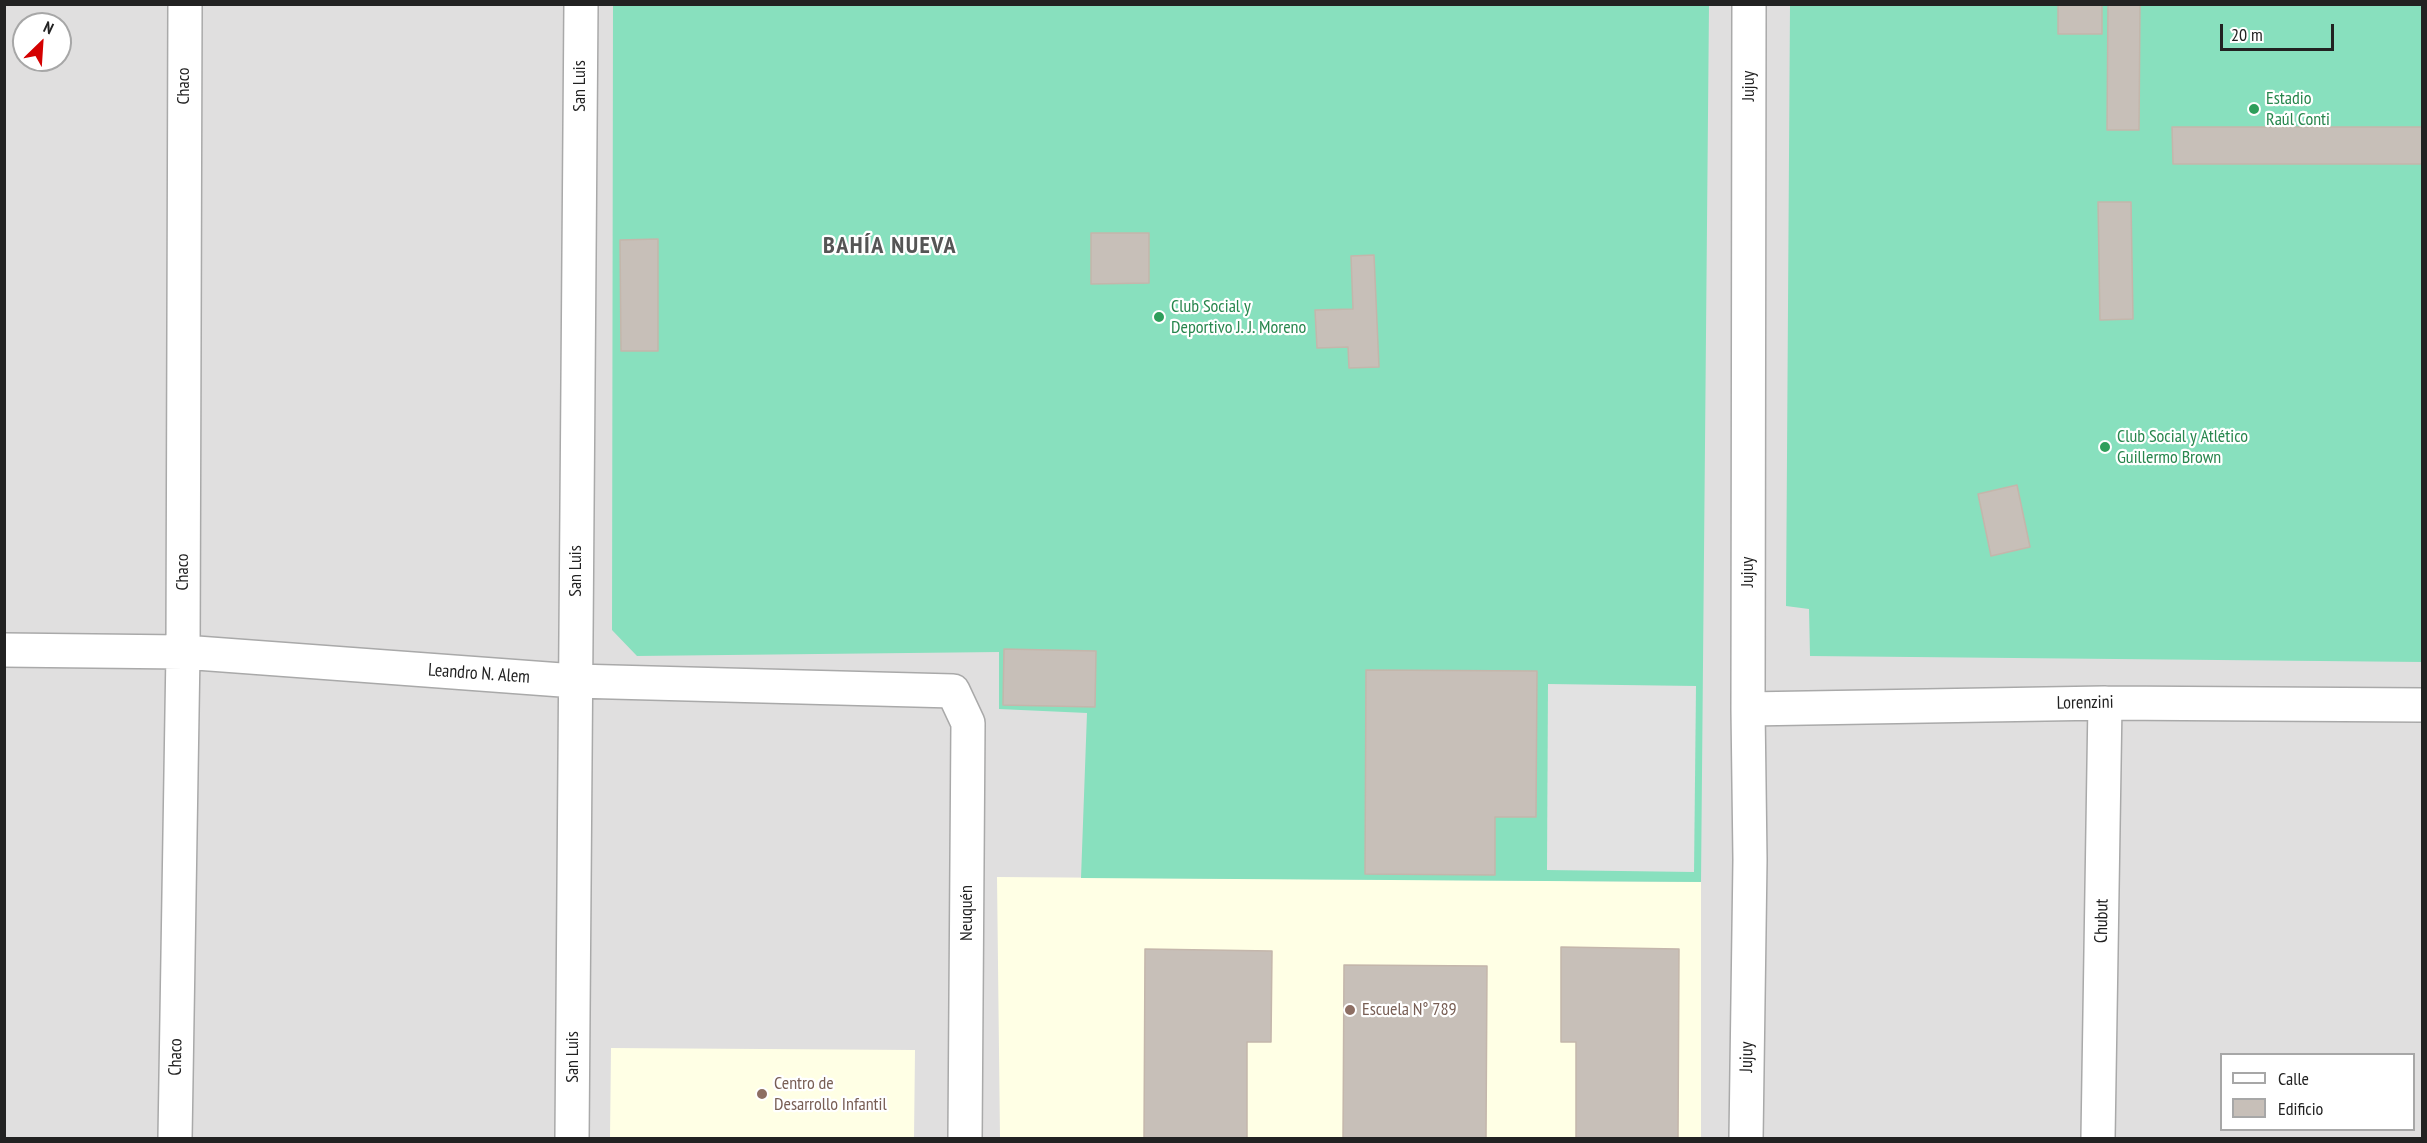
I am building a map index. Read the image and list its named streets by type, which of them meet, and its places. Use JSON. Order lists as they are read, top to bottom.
{
  "streets": {
    "street": [
      "Chaco",
      "San Luis",
      "Jujuy",
      "Leandro N. Alem",
      "Lorenzini",
      "Neuquén",
      "Chubut"
    ]
  },
  "crossings": [
    ["Chaco", "Leandro N. Alem"],
    ["San Luis", "Leandro N. Alem"],
    ["Jujuy", "Lorenzini"],
    ["Leandro N. Alem", "Neuquén"],
    ["Lorenzini", "Chubut"]
  ],
  "districts": ["BAHÍA NUEVA"],
  "places": [
    "Estadio Raúl Conti",
    "Club Social y Deportivo J. J. Moreno",
    "Club Social y Atlético Guillermo Brown",
    "Escuela N° 789",
    "Centro de Desarrollo Infantil"
  ],
  "legend": ["Calle", "Edificio"],
  "scale_bar": "20 m",
  "north": "top right"
}
